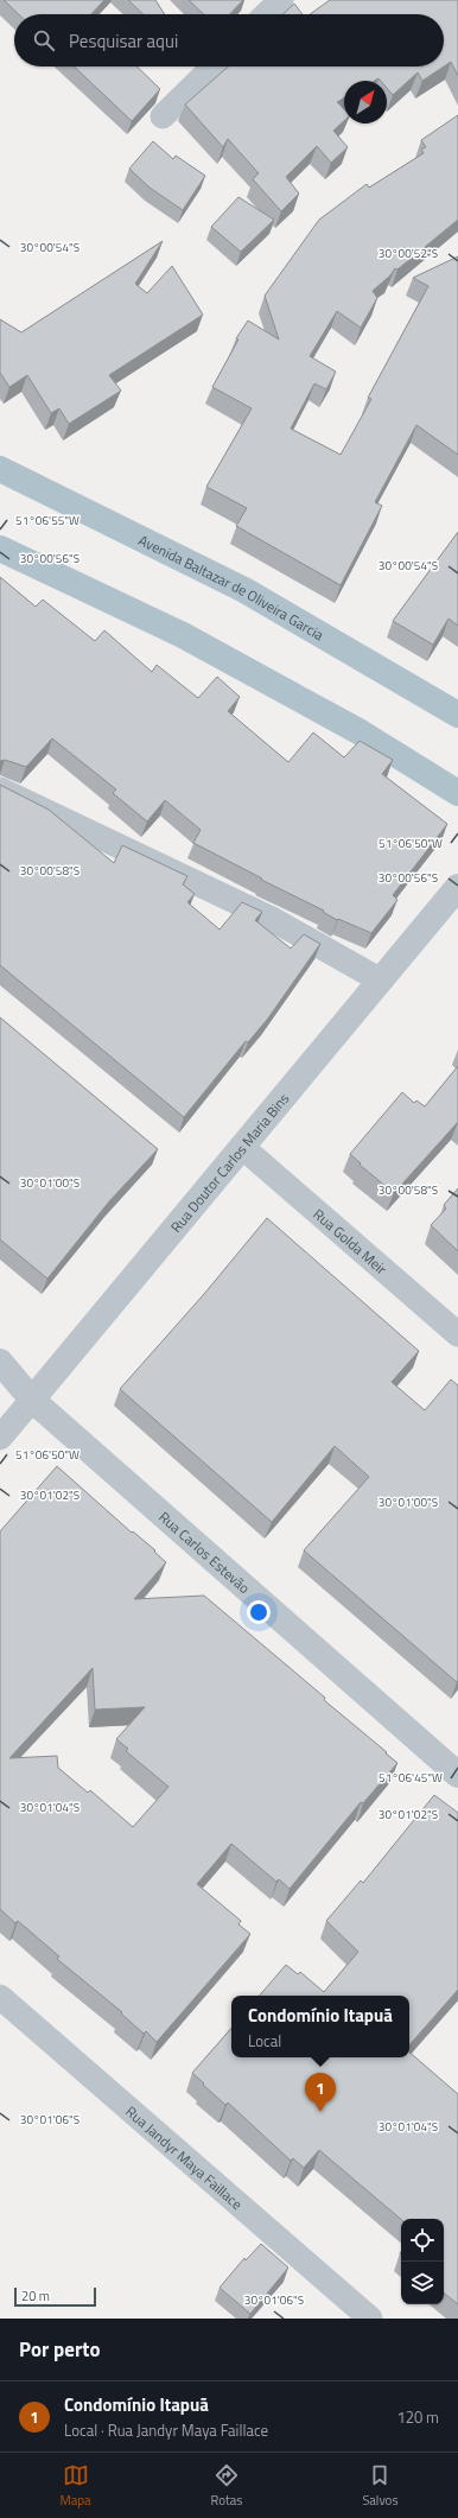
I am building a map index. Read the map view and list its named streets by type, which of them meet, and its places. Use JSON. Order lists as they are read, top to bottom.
{
  "streets": {
    "main road": ["Avenida Baltazar de Oliveira Garcia"],
    "street": [
      "Rua Doutor Carlos Maria Bins",
      "Rua Golda Meir",
      "Rua Carlos Estevão",
      "Rua Jandyr Maya Faillace"
    ]
  },
  "crossings": [
    ["Rua Doutor Carlos Maria Bins", "Rua Golda Meir"],
    ["Rua Doutor Carlos Maria Bins", "Rua Carlos Estevão"]
  ],
  "scale_bar": "20 m",
  "north": "top right",
  "page": {
    "search": "Pesquisar aqui",
    "popup": ["Condomínio Itapuã", "Local"],
    "pins": "1",
    "scale": "20 m",
    "heading": "Por perto",
    "list": [
      {
        "mark": "1",
        "name": "Condomínio Itapuã",
        "note": "Local · Rua Jandyr Maya Faillace",
        "value": "120 m"
      }
    ],
    "nav": ["Mapa", "Rotas", "Salvos"]
  },
  "coordinates": [
    "30°00'54\"S",
    "30°00'52\"S",
    "51°06'55\"W",
    "30°00'56\"S",
    "51°06'50\"W",
    "30°00'58\"S",
    "30°01'00\"S",
    "30°01'02\"S",
    "51°06'45\"W",
    "30°01'04\"S",
    "30°01'06\"S"
  ]
}
